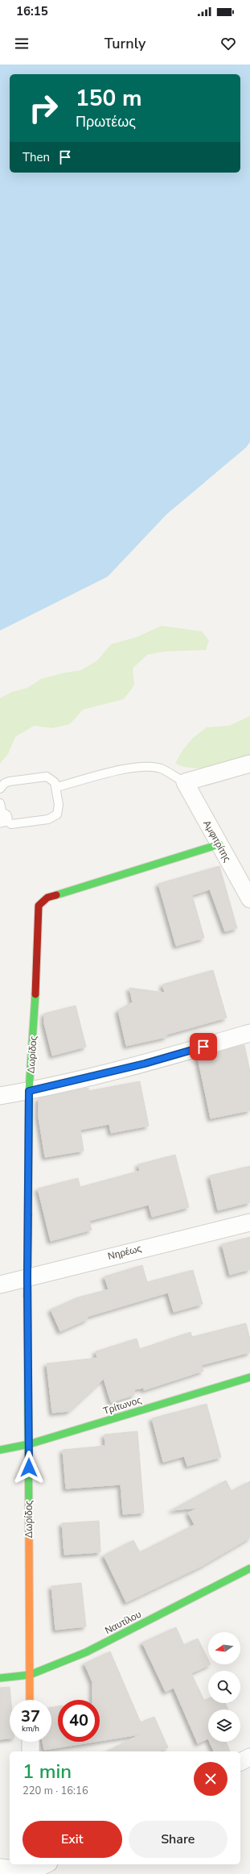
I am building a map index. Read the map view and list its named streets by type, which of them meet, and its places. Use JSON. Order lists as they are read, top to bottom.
{
  "streets": {
    "street": [
      "Αμφιτρίτης",
      "Δωρίδος",
      "Νηρέως",
      "Τρίτωνος",
      "Ναυτίλου"
    ]
  },
  "crossings": [
    ["Αμφιτρίτης", "Δωρίδος"],
    ["Δωρίδος", "Νηρέως"],
    ["Δωρίδος", "Τρίτωνος"],
    ["Δωρίδος", "Ναυτίλου"]
  ],
  "north": "left",
  "page": {
    "status": "16:15",
    "header": "Turnly",
    "turn": ["150 m", "Πρωτέως"],
    "then": "Then",
    "speed": "37 km/h",
    "limit": "40",
    "heading": ["1 min", "220 m · 16:16"],
    "buttons": ["Exit", "Share"]
  }
}
